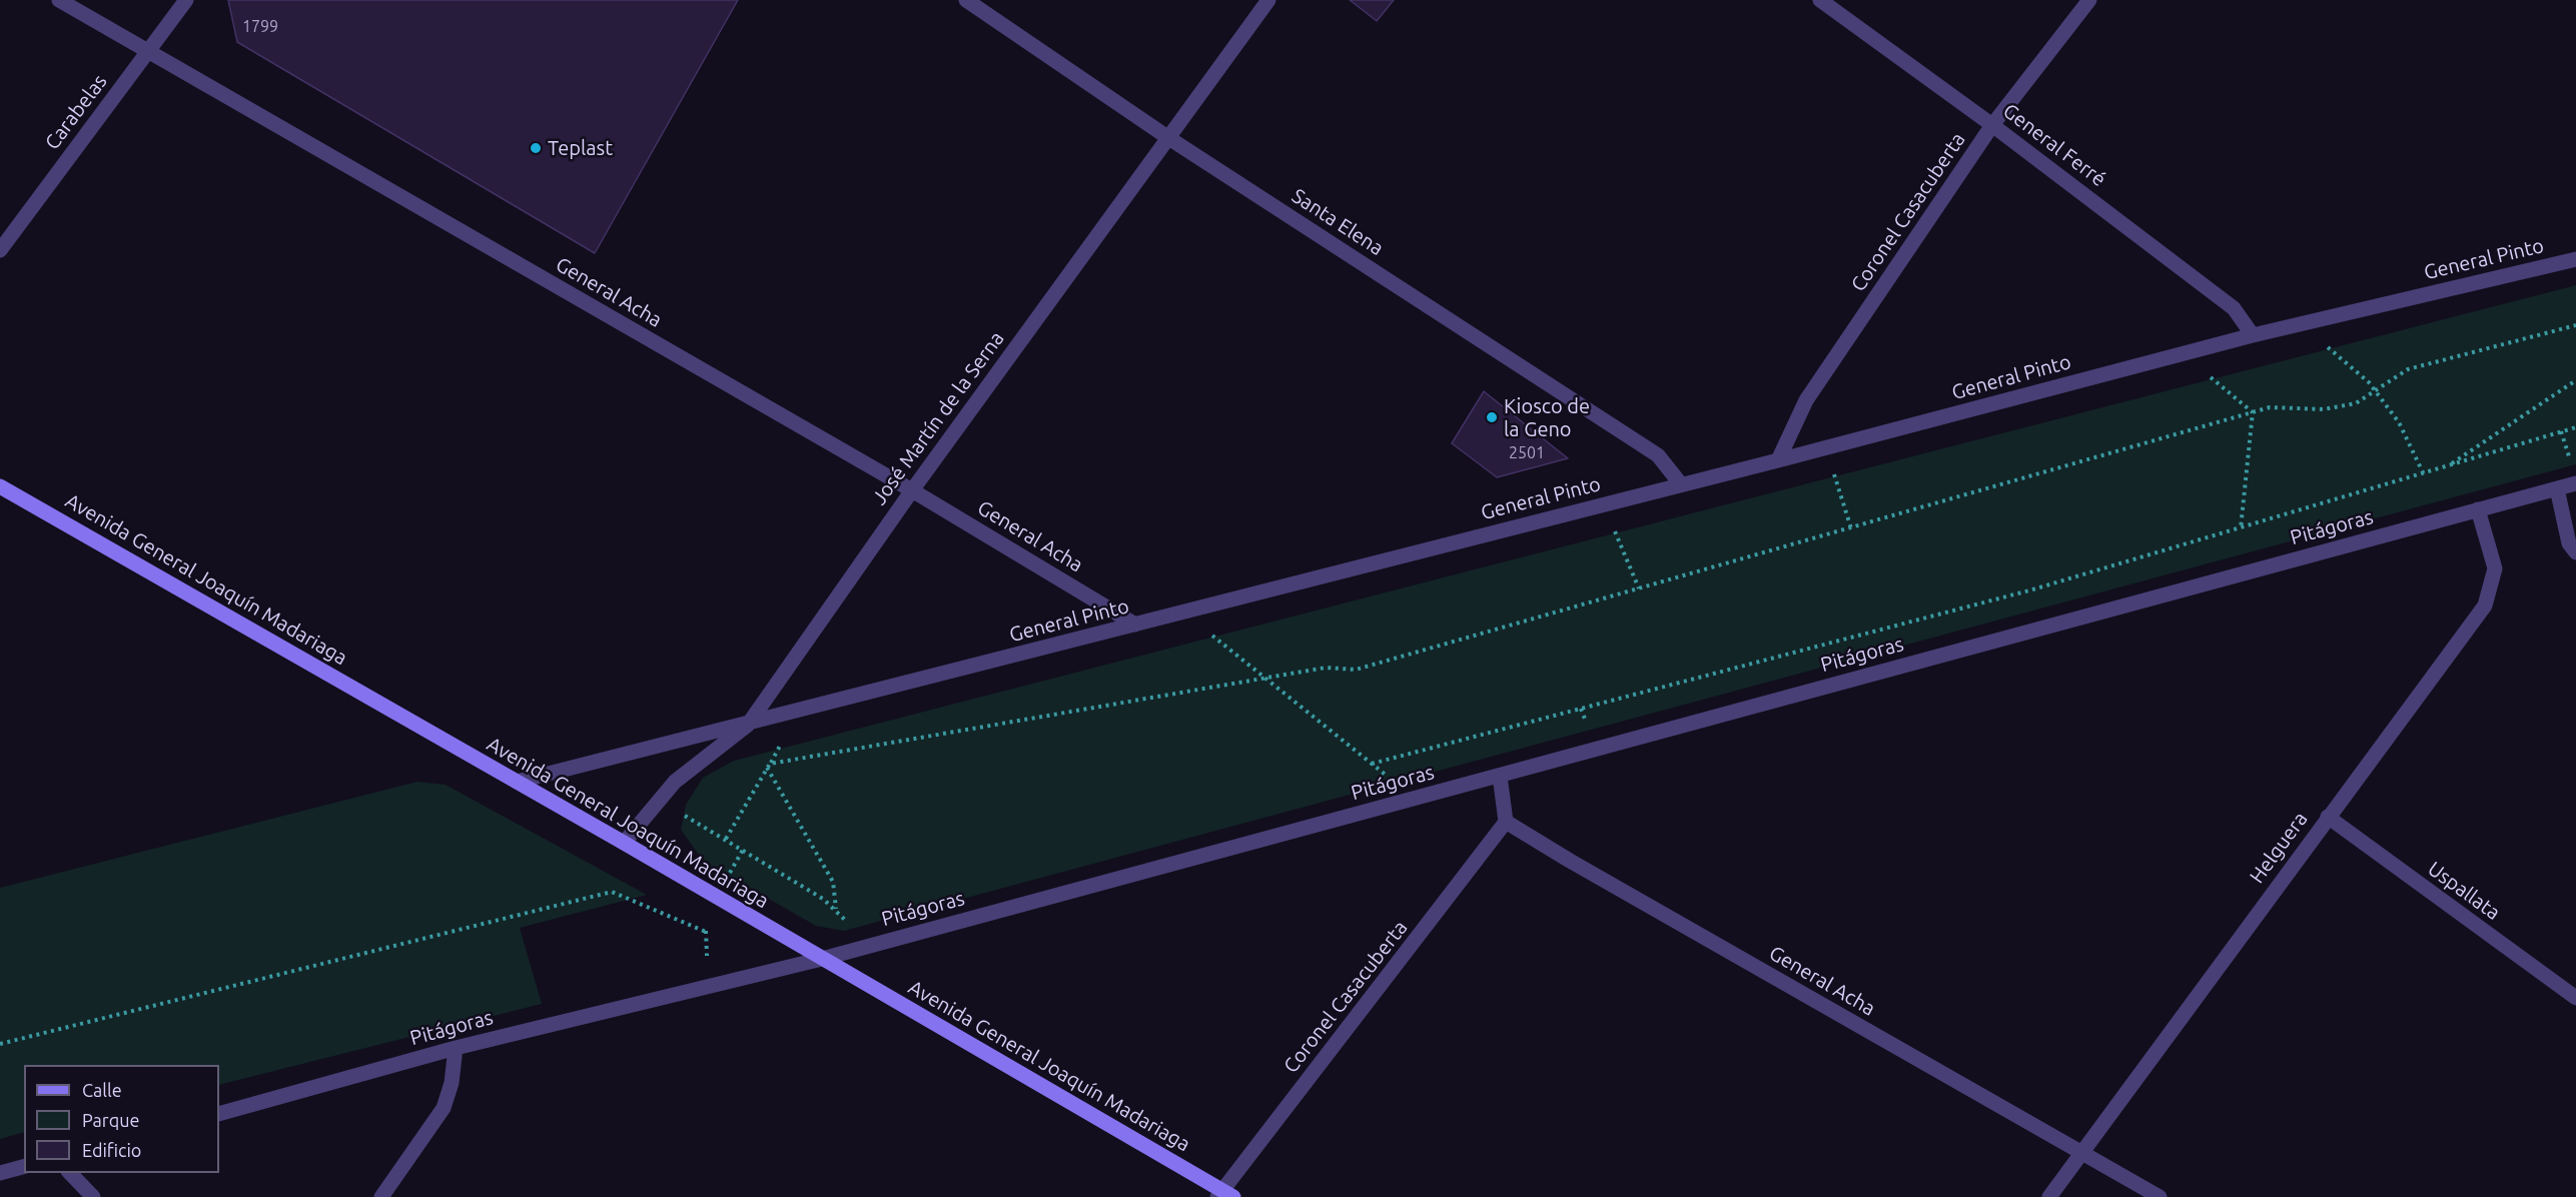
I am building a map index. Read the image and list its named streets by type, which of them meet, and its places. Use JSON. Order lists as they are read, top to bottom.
{
  "streets": {
    "main road": ["Avenida General Joaquín Madariaga"],
    "street": [
      "Carabelas",
      "General Ferré",
      "Coronel Casacuberta",
      "Santa Elena",
      "General Pinto",
      "General Acha",
      "José Martín de la Serna",
      "Pitágoras",
      "Helguera",
      "Uspallata"
    ]
  },
  "crossings": [
    ["Carabelas", "General Acha"],
    ["General Ferré", "Coronel Casacuberta"],
    ["General Ferré", "General Pinto"],
    ["Coronel Casacuberta", "General Pinto"],
    ["Coronel Casacuberta", "General Acha"],
    ["Coronel Casacuberta", "Avenida General Joaquín Madariaga"],
    ["Santa Elena", "General Pinto"],
    ["Santa Elena", "José Martín de la Serna"],
    ["General Pinto", "General Acha"],
    ["General Pinto", "José Martín de la Serna"],
    ["General Pinto", "Avenida General Joaquín Madariaga"],
    ["General Acha", "José Martín de la Serna"],
    ["General Acha", "Helguera"],
    ["José Martín de la Serna", "Avenida General Joaquín Madariaga"],
    ["Pitágoras", "Avenida General Joaquín Madariaga"],
    ["Pitágoras", "Helguera"],
    ["Helguera", "Uspallata"]
  ],
  "places": ["Teplast", "Kiosco de la Geno"],
  "house_numbers": ["1799", "2501"],
  "legend": ["Calle", "Parque", "Edificio"]
}
